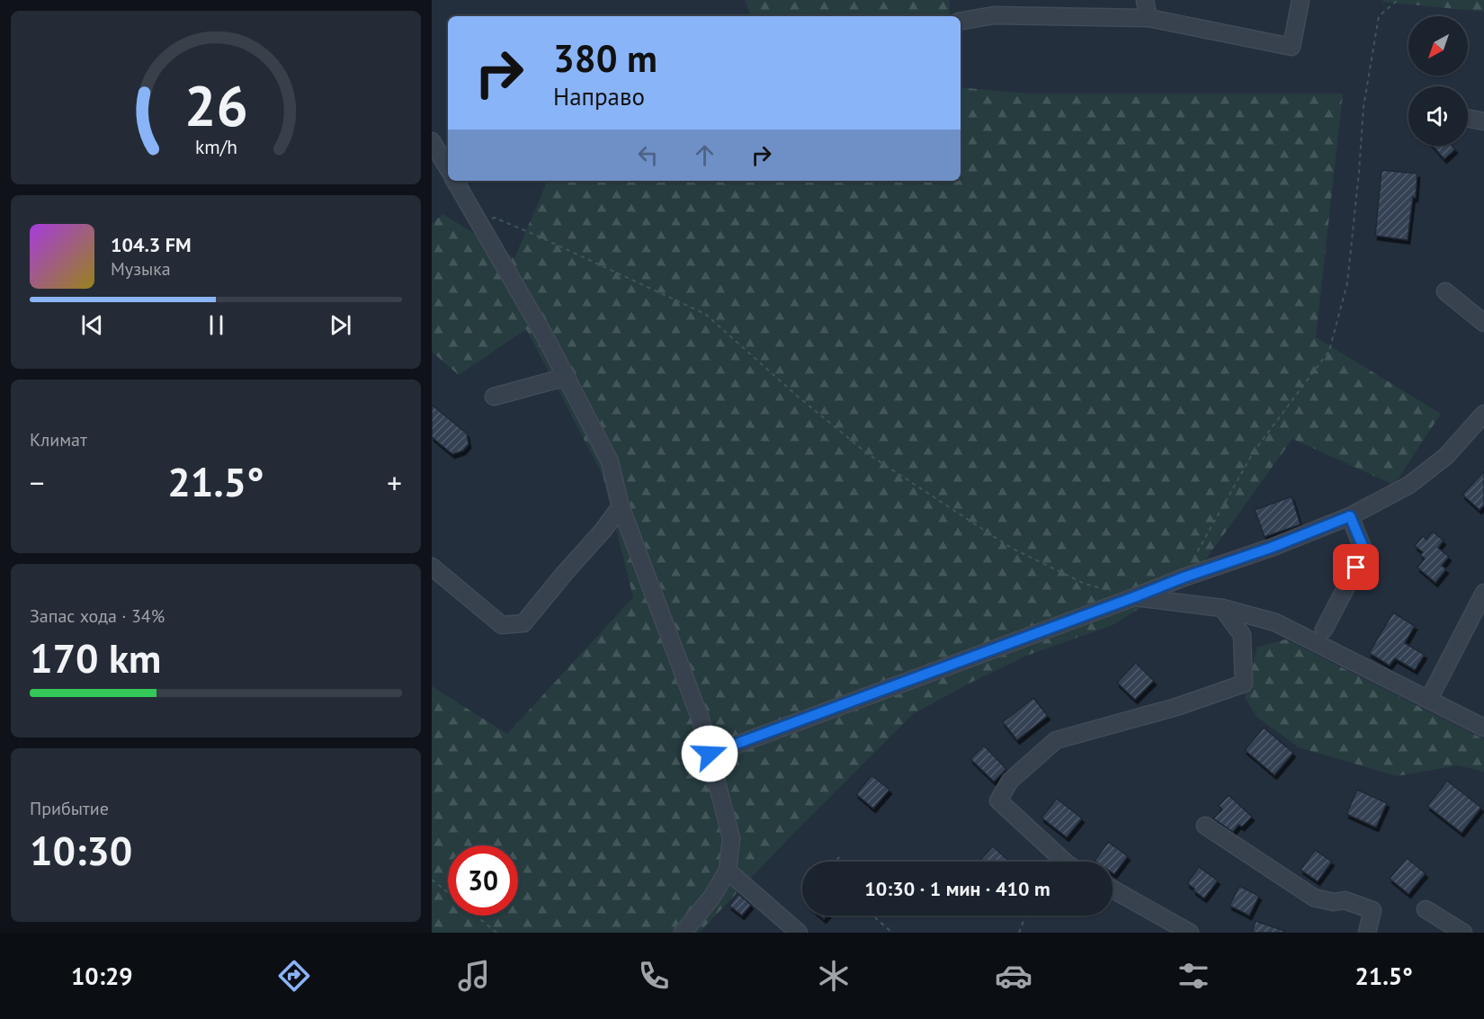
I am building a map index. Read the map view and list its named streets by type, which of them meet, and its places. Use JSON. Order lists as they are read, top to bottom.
{
  "north": "bottom left",
  "page": {
    "turn": ["380 m", "Направо"],
    "song": ["104.3 FM", "Музыка"],
    "tile": [
      "Климат",
      ["Запас хода · 34%", "170 km"],
      ["Прибытие", "10:30"]
    ],
    "heat": ["−", "21.5°", "+"],
    "limit": "30",
    "trip": "10:30 · 1 мин · 410 m",
    "tabs": ["10:29", "21.5°"],
    "gauge": ["26", "km/h"]
  }
}
